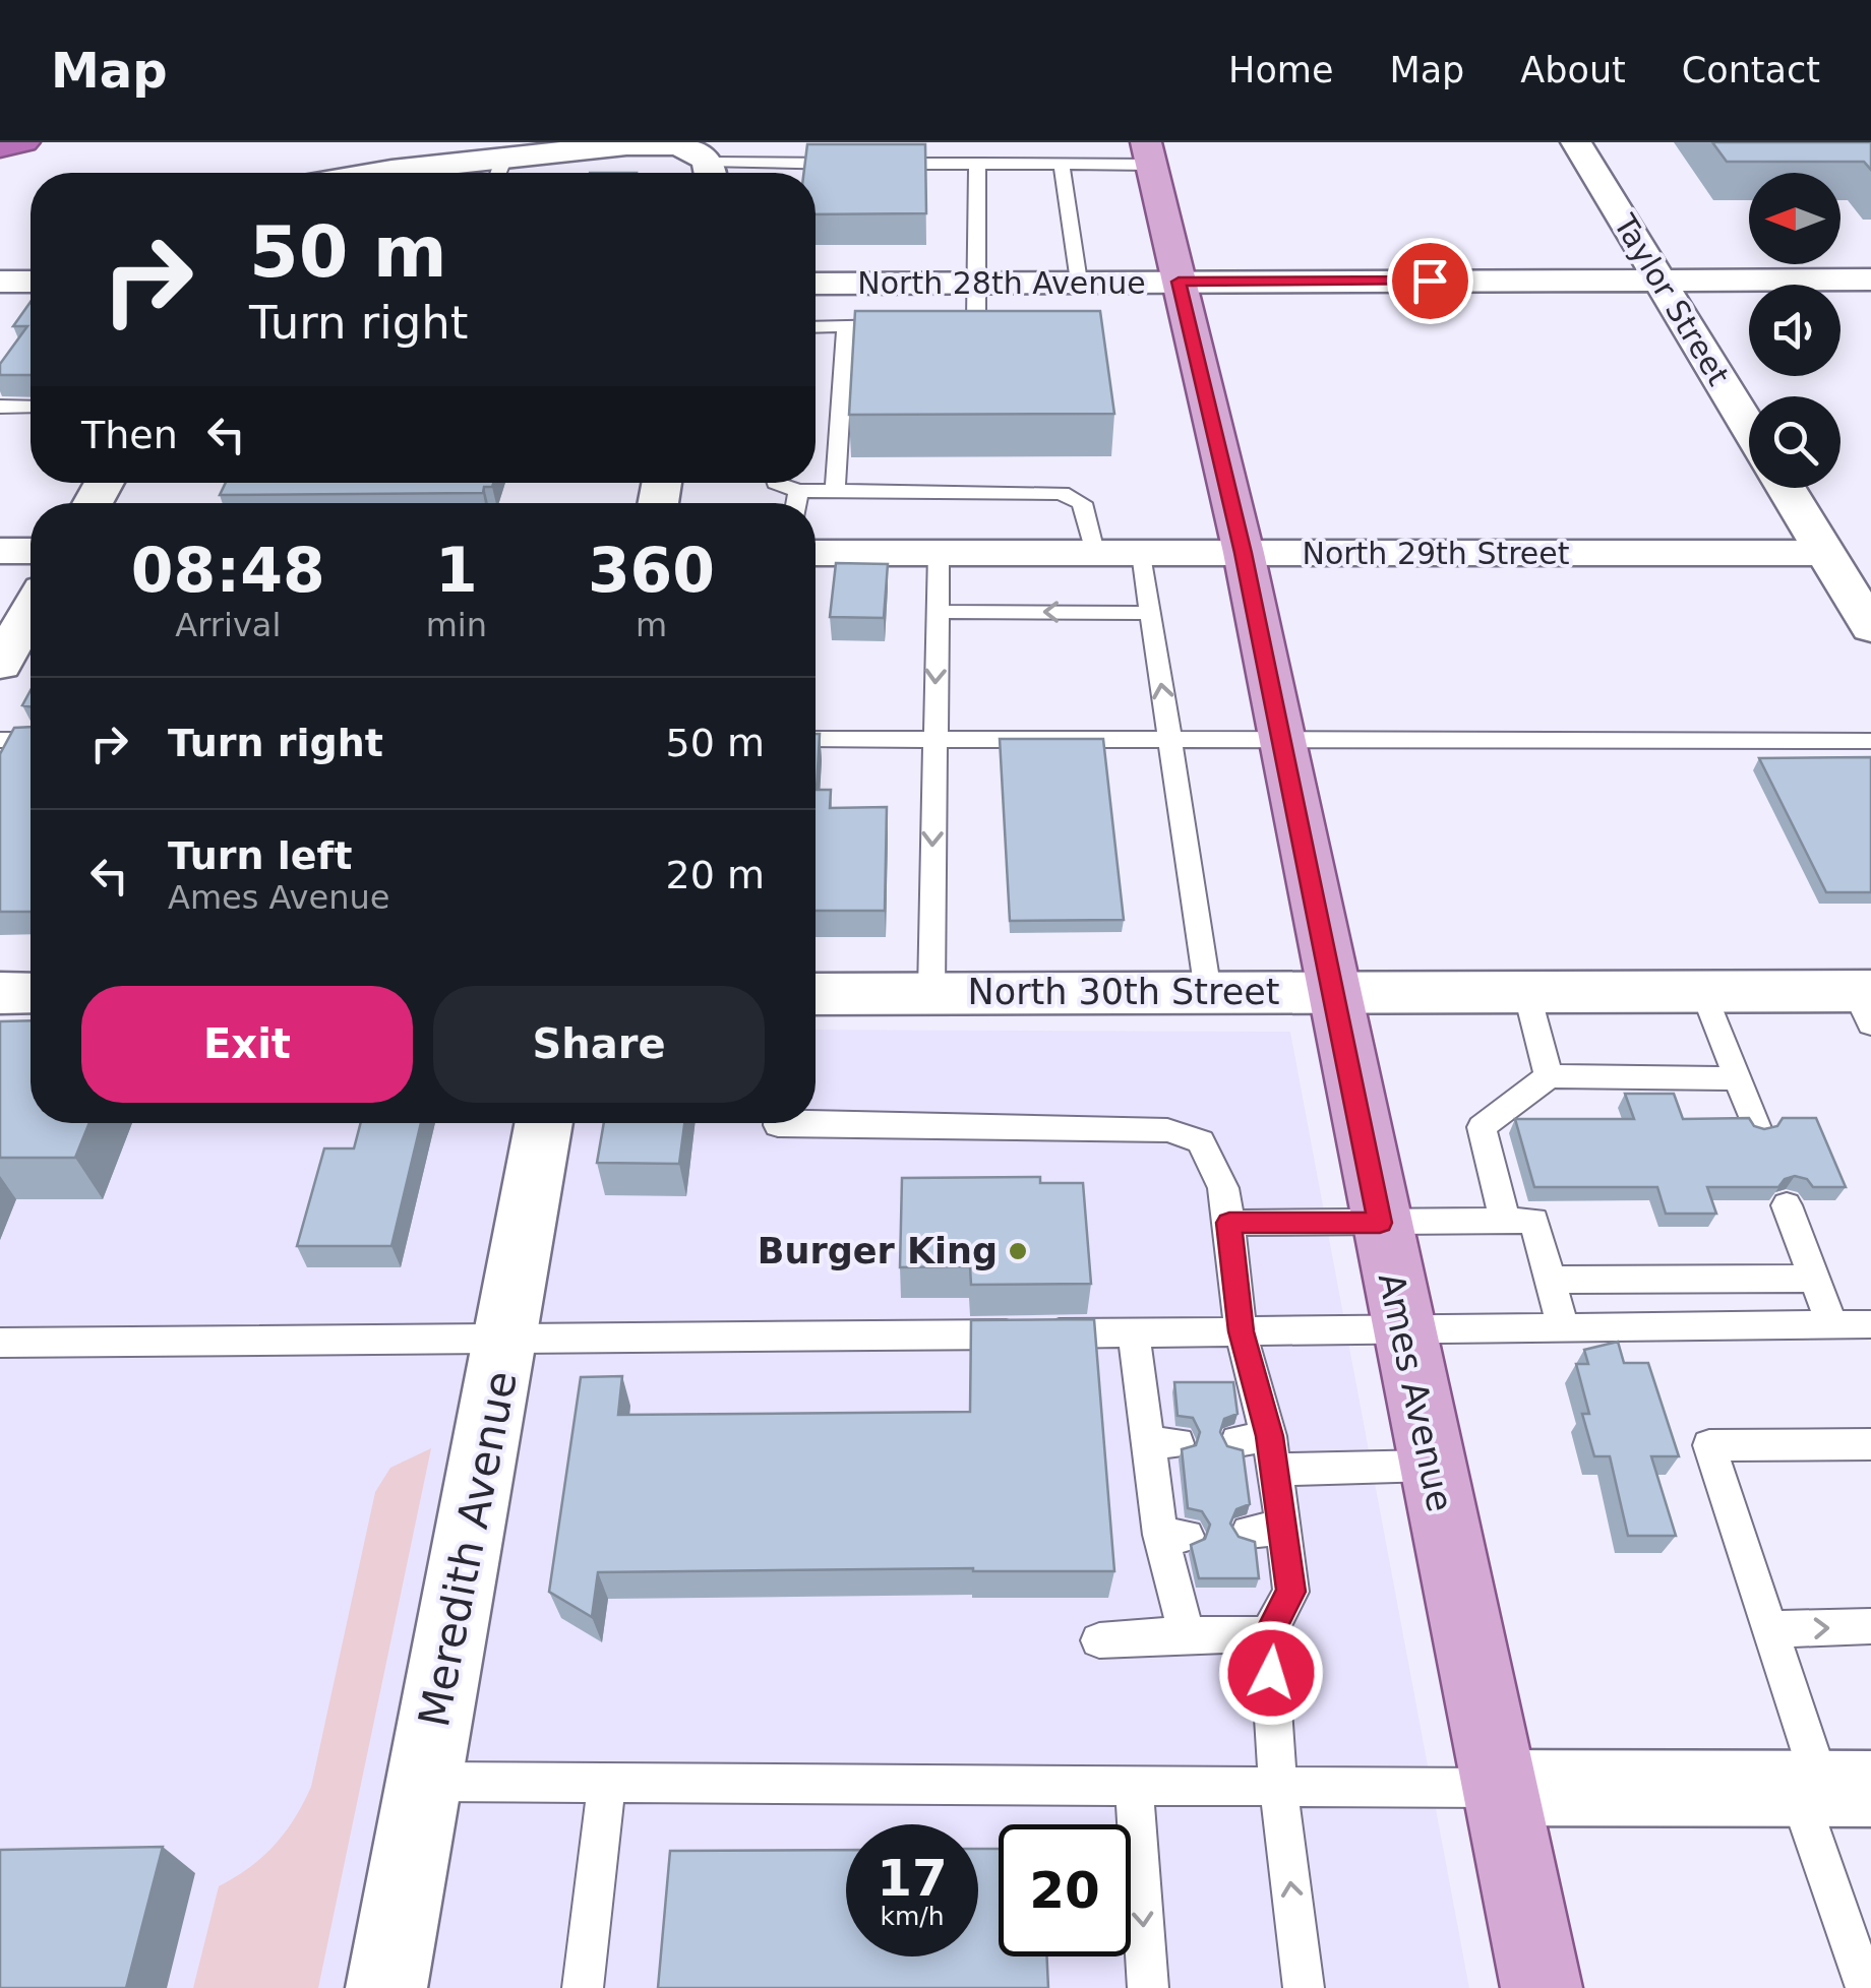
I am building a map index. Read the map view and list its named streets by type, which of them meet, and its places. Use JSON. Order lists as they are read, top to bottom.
{
  "streets": {
    "main road": ["Ames Avenue"],
    "street": [
      "North 28th Avenue",
      "Taylor Street",
      "North 29th Street",
      "North 30th Street",
      "Meredith Avenue"
    ]
  },
  "crossings": [
    ["North 28th Avenue", "Taylor Street"],
    ["North 28th Avenue", "Ames Avenue"],
    ["North 29th Street", "Ames Avenue"],
    ["North 30th Street", "Ames Avenue"]
  ],
  "places": ["Burger King"],
  "north": "left",
  "page": {
    "header": "Map",
    "nav": [
      "Home",
      "Map",
      "About",
      "Contact"
    ],
    "turn": ["50 m", "Turn right"],
    "then": "Then",
    "eta": [
      "08:48",
      "Arrival",
      "1",
      "min",
      "360",
      "m"
    ],
    "list": [
      {
        "name": "Turn right",
        "value": "50 m"
      },
      {
        "name": "Turn left",
        "note": "Ames Avenue",
        "value": "20 m"
      }
    ],
    "buttons": ["Exit", "Share"],
    "speed": "17 km/h",
    "limit": "20"
  }
}
